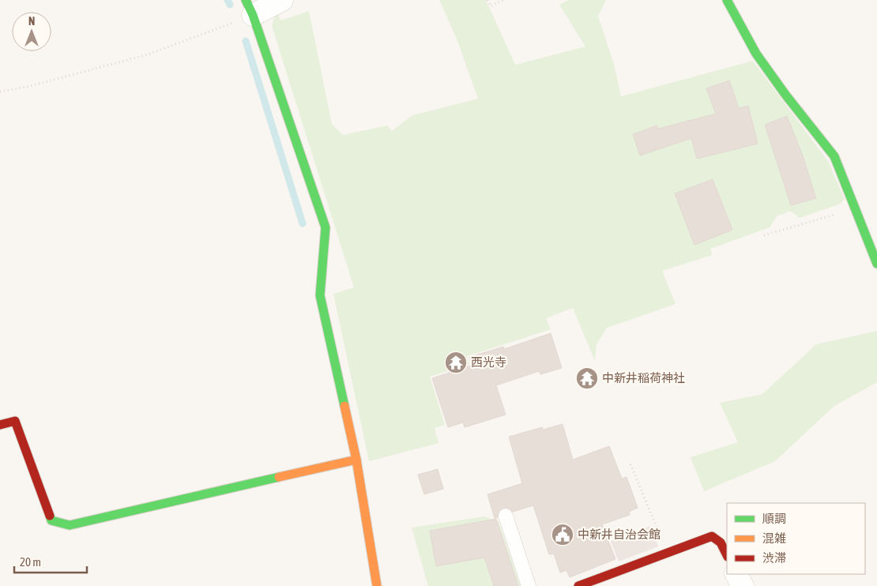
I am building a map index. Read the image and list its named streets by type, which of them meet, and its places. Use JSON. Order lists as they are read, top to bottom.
{
  "places": {
    "temple": ["西光寺", "中新井稲荷神社"],
    "public building": ["中新井自治会館"]
  },
  "legend": ["順調", "混雑", "渋滞"],
  "scale_bar": "20 m",
  "north": "top"
}
